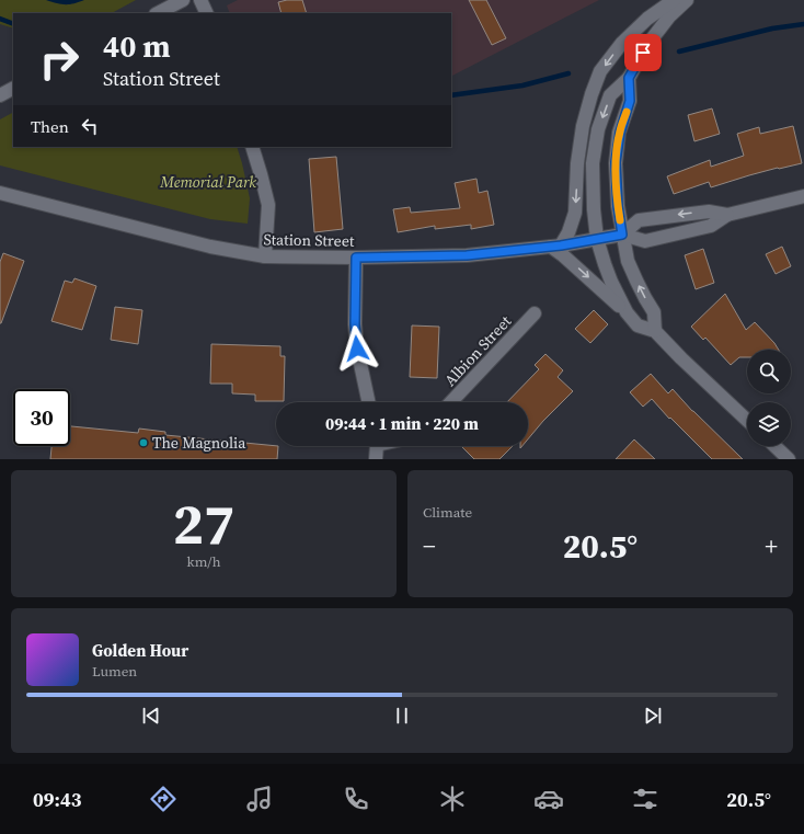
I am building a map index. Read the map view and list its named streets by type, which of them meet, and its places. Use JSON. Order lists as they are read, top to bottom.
{
  "streets": {
    "main road": ["Station Street", "Albion Street"]
  },
  "parks": ["Memorial Park"],
  "places": ["The Magnolia"],
  "page": {
    "turn": ["40 m", "Station Street"],
    "then": "Then",
    "limit": "30",
    "trip": "09:44 · 1 min · 220 m",
    "tile": [
      ["27", "km/h"],
      "Climate"
    ],
    "heat": ["−", "20.5°", "+"],
    "song": ["Golden Hour", "Lumen"],
    "tabs": ["09:43", "20.5°"]
  }
}
